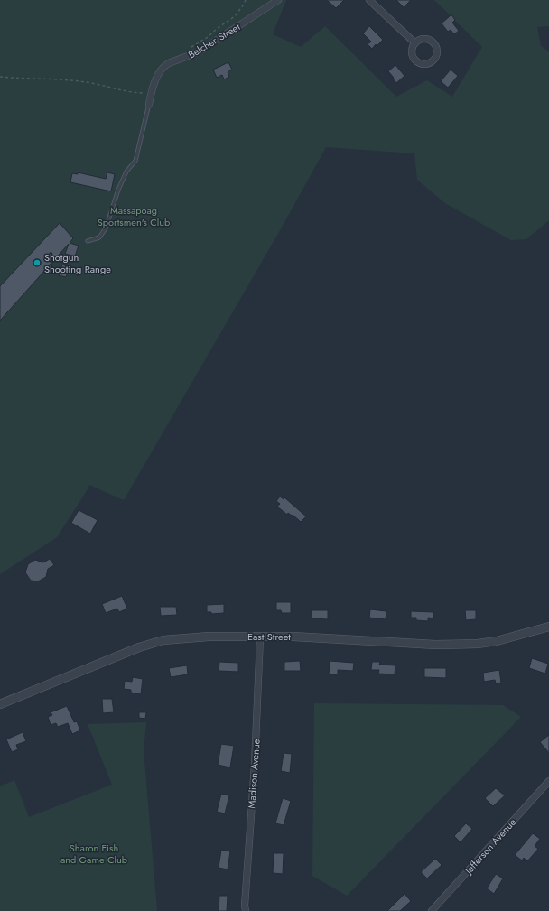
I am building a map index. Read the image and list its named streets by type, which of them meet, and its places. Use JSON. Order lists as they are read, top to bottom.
{
  "streets": {
    "street": [
      "Belcher Street",
      "East Street",
      "Madison Avenue",
      "Jefferson Avenue"
    ]
  },
  "crossings": [
    ["East Street", "Madison Avenue"]
  ],
  "parks": ["Massapoag Sportsmen's Club", "Sharon Fish and Game Club"],
  "places": ["Shotgun Shooting Range"]
}
